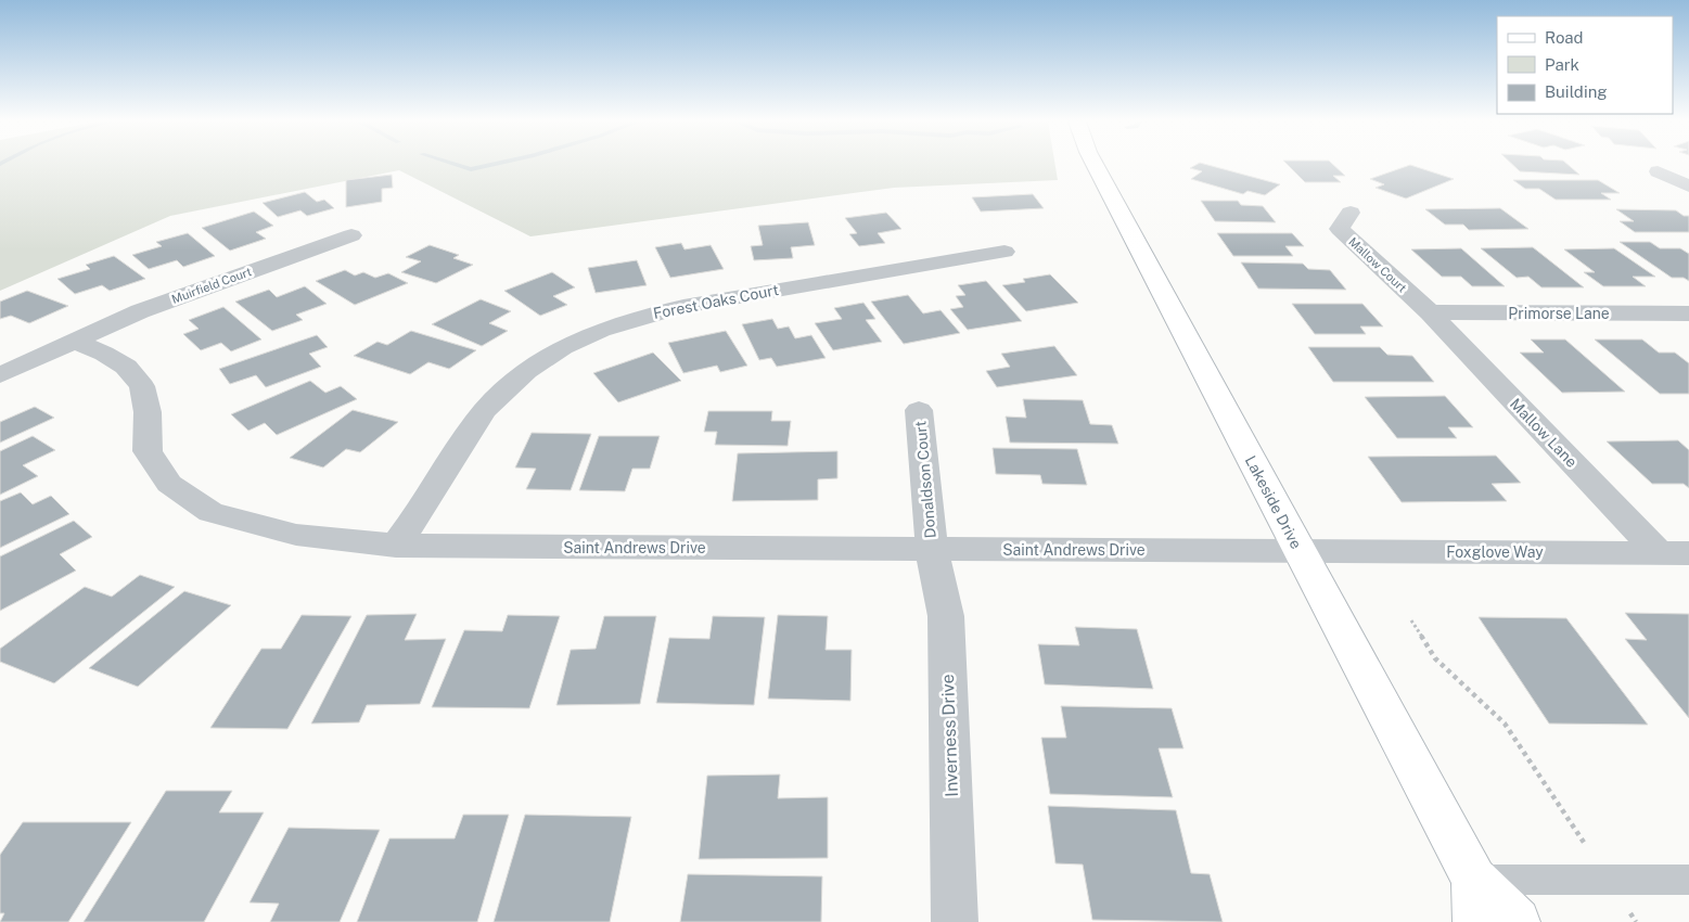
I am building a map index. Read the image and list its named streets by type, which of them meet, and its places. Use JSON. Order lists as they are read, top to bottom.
{
  "streets": {
    "street": [
      "Mallow Court",
      "Muirfield Court",
      "Forest Oaks Court",
      "Primorse Lane",
      "Mallow Lane",
      "Donaldson Court",
      "Lakeside Drive",
      "Saint Andrews Drive",
      "Foxglove Way",
      "Inverness Drive"
    ]
  },
  "crossings": [
    ["Mallow Court", "Primorse Lane"],
    ["Mallow Court", "Mallow Lane"],
    ["Muirfield Court", "Saint Andrews Drive"],
    ["Forest Oaks Court", "Saint Andrews Drive"],
    ["Primorse Lane", "Mallow Lane"],
    ["Mallow Lane", "Foxglove Way"],
    ["Donaldson Court", "Saint Andrews Drive"],
    ["Donaldson Court", "Inverness Drive"],
    ["Lakeside Drive", "Saint Andrews Drive"],
    ["Lakeside Drive", "Foxglove Way"],
    ["Saint Andrews Drive", "Foxglove Way"],
    ["Saint Andrews Drive", "Inverness Drive"]
  ],
  "legend": ["Road", "Park", "Building"]
}
